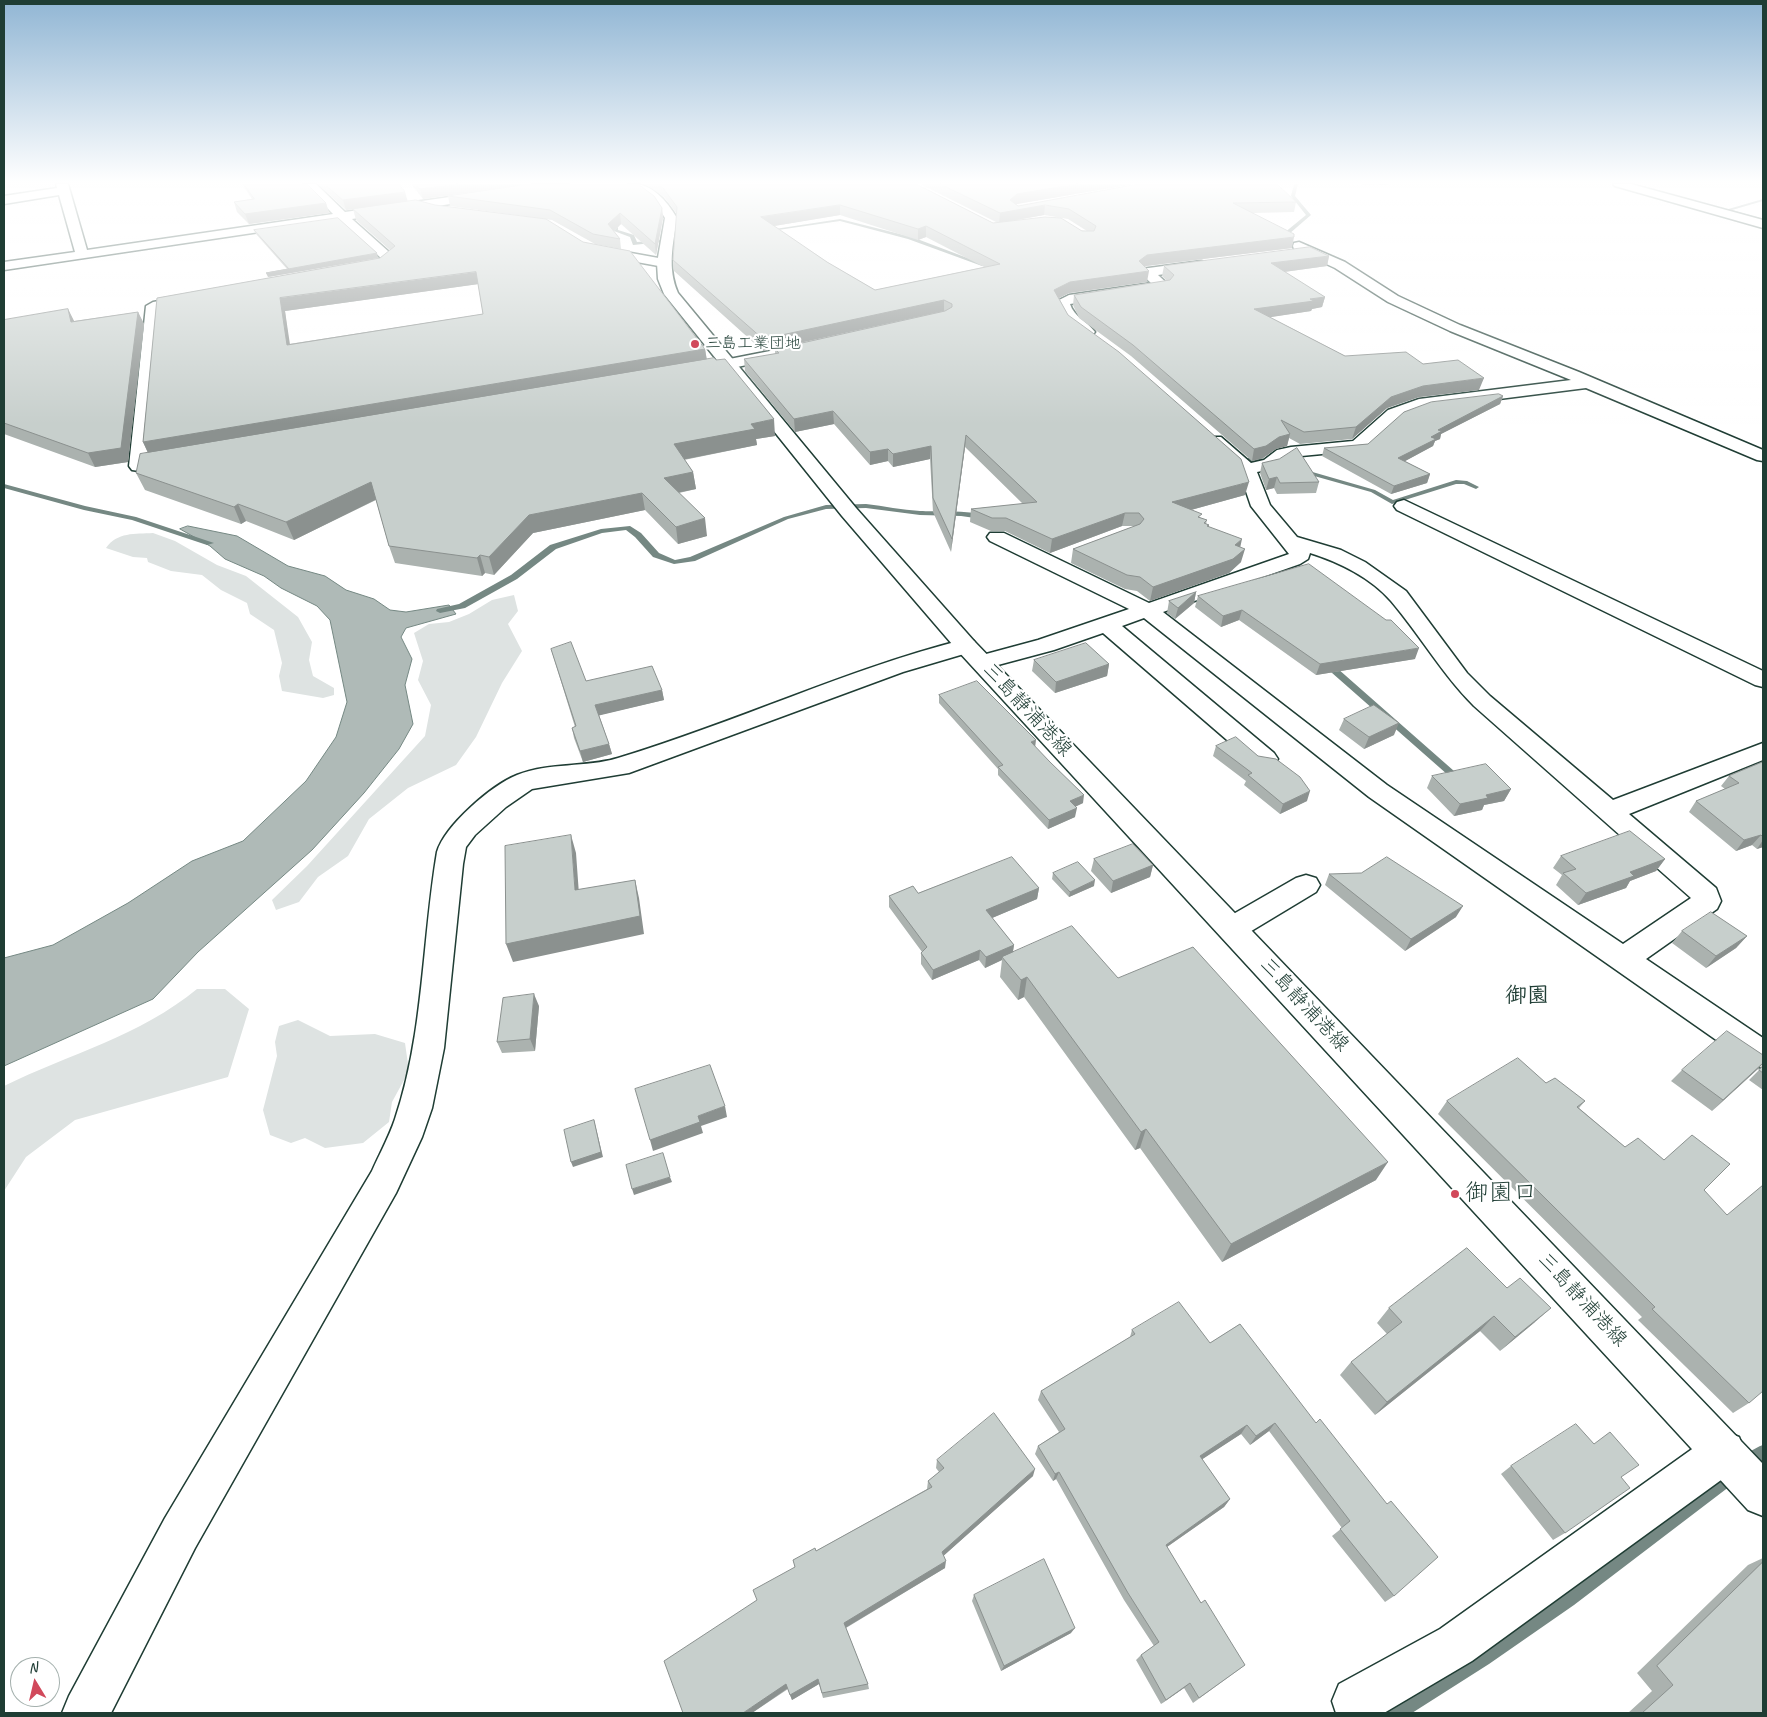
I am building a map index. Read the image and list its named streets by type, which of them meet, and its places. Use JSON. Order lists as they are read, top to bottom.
{
  "streets": {
    "street": ["三島静浦港線"]
  },
  "districts": ["御園"],
  "places": ["三島工業団地", "御園口"],
  "north": "top"
}
